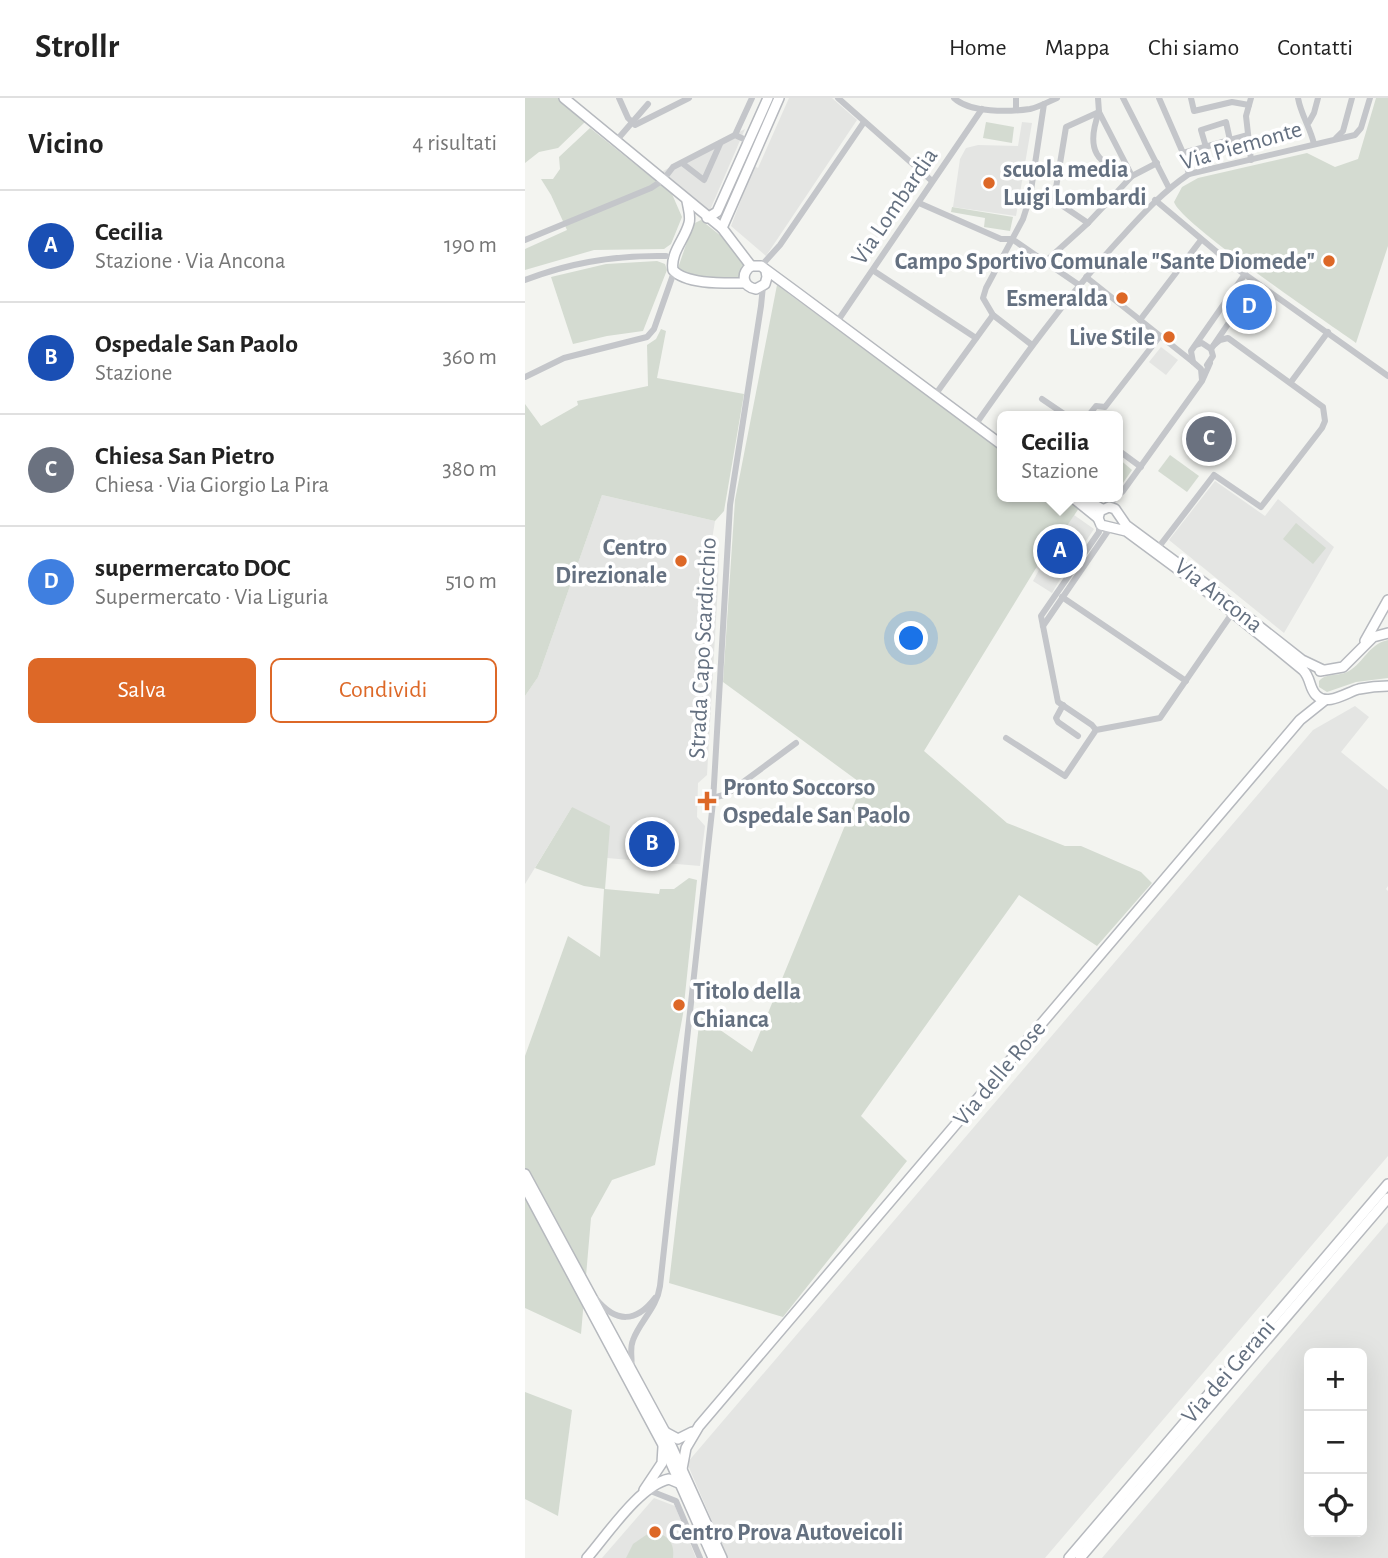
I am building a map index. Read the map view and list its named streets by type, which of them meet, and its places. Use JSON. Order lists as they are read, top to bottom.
{
  "streets": {
    "street": [
      "Via Piemonte",
      "Via Lombardia",
      "Via Ancona",
      "Strada Capo Scardicchio",
      "Via delle Rose",
      "Via dei Gerani"
    ]
  },
  "crossings": [
    ["Via Ancona", "Via delle Rose"]
  ],
  "places": {
    "other": [
      "scuola media Luigi Lombardi",
      "Campo Sportivo Comunale \"Sante Diomede\"",
      "Esmeralda",
      "Live Stile",
      "Centro Direzionale",
      "Titolo della Chianca",
      "Centro Prova Autoveicoli"
    ],
    "health": ["Pronto Soccorso Ospedale San Paolo"]
  },
  "page": {
    "header": "Strollr",
    "nav": [
      "Home",
      "Mappa",
      "Chi siamo",
      "Contatti"
    ],
    "heading": ["Vicino", "4 risultati"],
    "list": [
      {
        "mark": "A",
        "name": "Cecilia",
        "note": "Stazione · Via Ancona",
        "value": "190 m"
      },
      {
        "mark": "B",
        "name": "Ospedale San Paolo",
        "note": "Stazione",
        "value": "360 m"
      },
      {
        "mark": "C",
        "name": "Chiesa San Pietro",
        "note": "Chiesa · Via Giorgio La Pira",
        "value": "380 m"
      },
      {
        "mark": "D",
        "name": "supermercato DOC",
        "note": "Supermercato · Via Liguria",
        "value": "510 m"
      }
    ],
    "pins": [
      "D",
      "C",
      "A",
      "B"
    ],
    "popup": ["Cecilia", "Stazione"],
    "buttons": ["Salva", "Condividi"],
    "map_buttons": ["+", "−"]
  }
}
